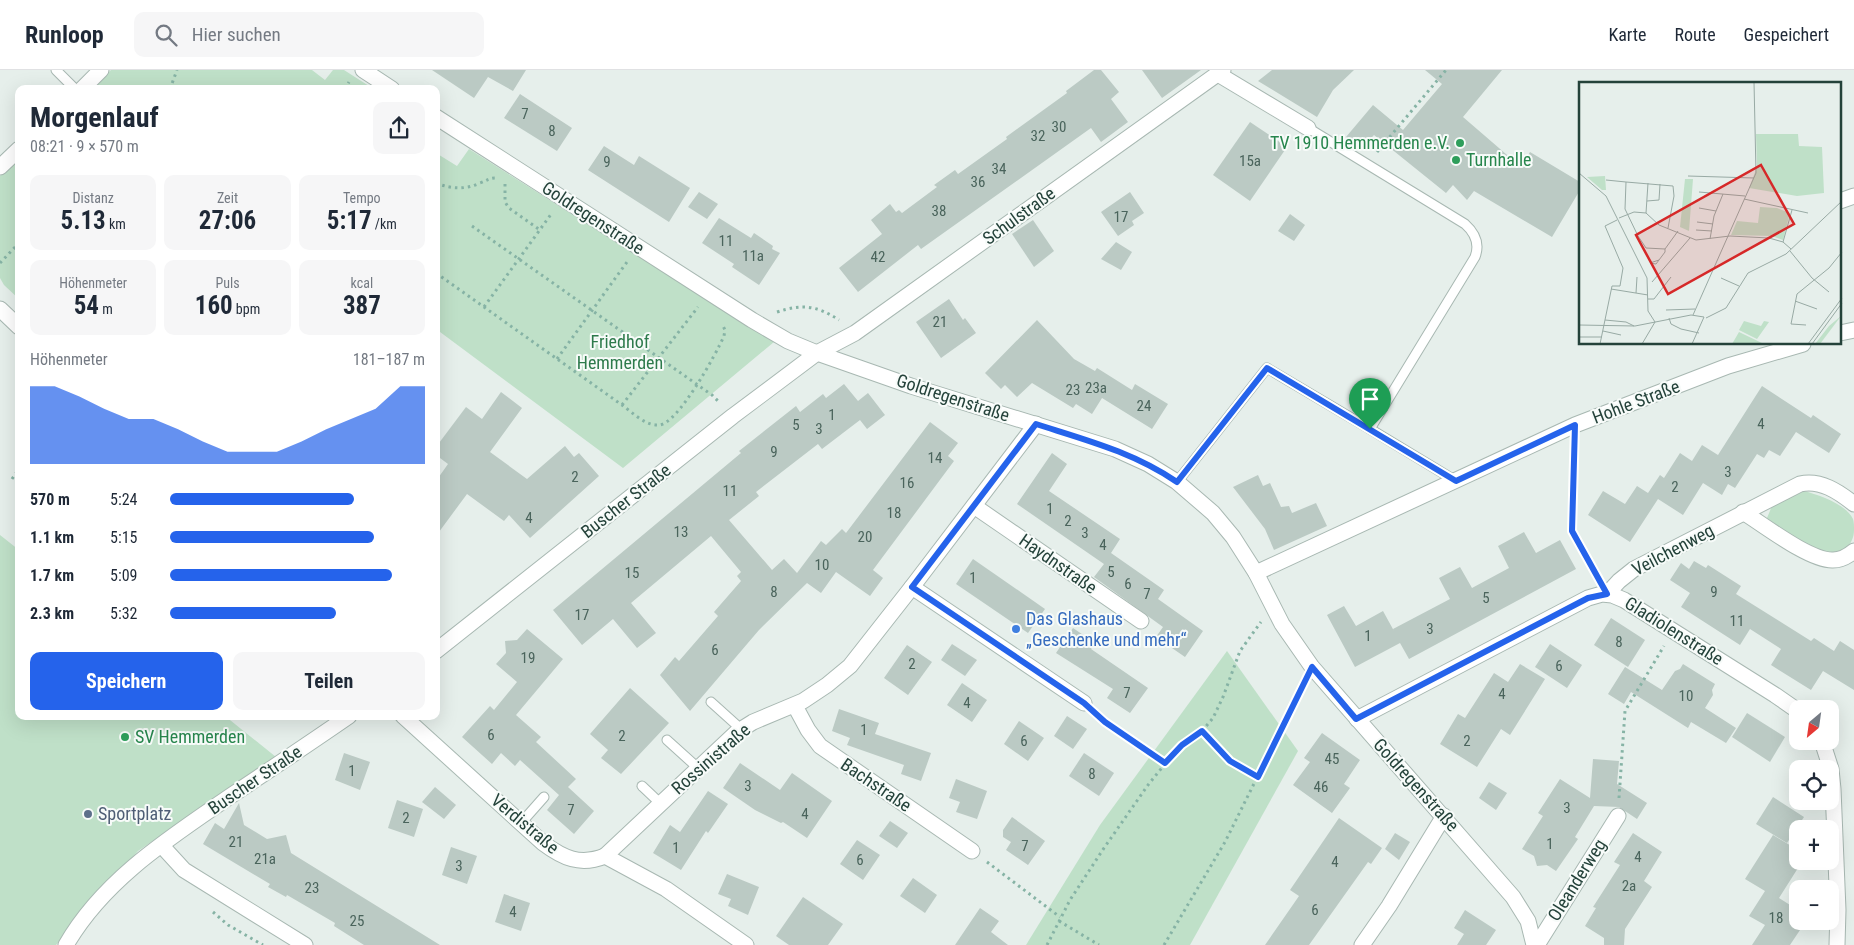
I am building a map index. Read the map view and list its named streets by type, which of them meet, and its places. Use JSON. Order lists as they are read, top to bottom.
{
  "streets": {
    "street": [
      "Schulstraße",
      "Goldregenstraße",
      "Hohle Straße",
      "Buscher Straße",
      "Veilchenweg",
      "Haydnstraße",
      "Gladiolenstraße",
      "Rossinistraße",
      "Bachstraße",
      "Verdistraße",
      "Oleanderweg"
    ]
  },
  "crossings": [
    ["Schulstraße", "Goldregenstraße"],
    ["Schulstraße", "Buscher Straße"],
    ["Goldregenstraße", "Hohle Straße"],
    ["Goldregenstraße", "Buscher Straße"],
    ["Goldregenstraße", "Gladiolenstraße"],
    ["Goldregenstraße", "Rossinistraße"],
    ["Goldregenstraße", "Oleanderweg"],
    ["Veilchenweg", "Gladiolenstraße"],
    ["Haydnstraße", "Rossinistraße"],
    ["Rossinistraße", "Bachstraße"],
    ["Rossinistraße", "Verdistraße"]
  ],
  "parks": ["Friedhof Hemmerden"],
  "places": [
    "TV 1910 Hemmerden e.V.",
    "Turnhalle",
    "Das Glashaus „Geschenke und mehr“",
    "SV Hemmerden",
    "Sportplatz"
  ],
  "house_numbers": [
    "7",
    "30",
    "8",
    "32",
    "15a",
    "9",
    "34",
    "36",
    "38",
    "17",
    "11",
    "11a",
    "42",
    "21",
    "23a",
    "23",
    "24",
    "1",
    "4",
    "5",
    "3",
    "9",
    "14",
    "3",
    "2",
    "16",
    "2",
    "11",
    "1",
    "18",
    "4",
    "2",
    "13",
    "3",
    "20",
    "4",
    "10",
    "5",
    "15",
    "1",
    "6",
    "8",
    "9",
    "7",
    "5",
    "17",
    "11",
    "3",
    "1",
    "8",
    "6",
    "19",
    "2",
    "6",
    "7",
    "4",
    "10",
    "4",
    "1",
    "6",
    "2",
    "6",
    "2",
    "45",
    "1",
    "8",
    "3",
    "46",
    "3",
    "7",
    "4",
    "2",
    "21",
    "1",
    "7",
    "1",
    "4",
    "21a",
    "6",
    "4",
    "3",
    "2a",
    "23",
    "6",
    "4",
    "18",
    "25"
  ],
  "north": "bottom left",
  "page": {
    "header": "Runloop",
    "search": "Hier suchen",
    "nav": ["Karte", "Route", "Gespeichert"],
    "heading": ["Morgenlauf", "08:21 · 9 × 570 m"],
    "stats": [
      ["Distanz", "5.13 km"],
      ["Zeit", "27:06"],
      ["Tempo", "5:17 /km"],
      ["Höhenmeter", "54 m"],
      ["Puls", "160 bpm"],
      ["kcal", "387"]
    ],
    "chart": ["Höhenmeter", "181–187 m"],
    "list": [
      {
        "name": "570 m",
        "note": "5:24"
      },
      {
        "name": "1.1 km",
        "note": "5:15"
      },
      {
        "name": "1.7 km",
        "note": "5:09"
      },
      {
        "name": "2.3 km",
        "note": "5:32"
      }
    ],
    "buttons": ["Speichern", "Teilen"],
    "map_buttons": ["+", "−"]
  }
}
